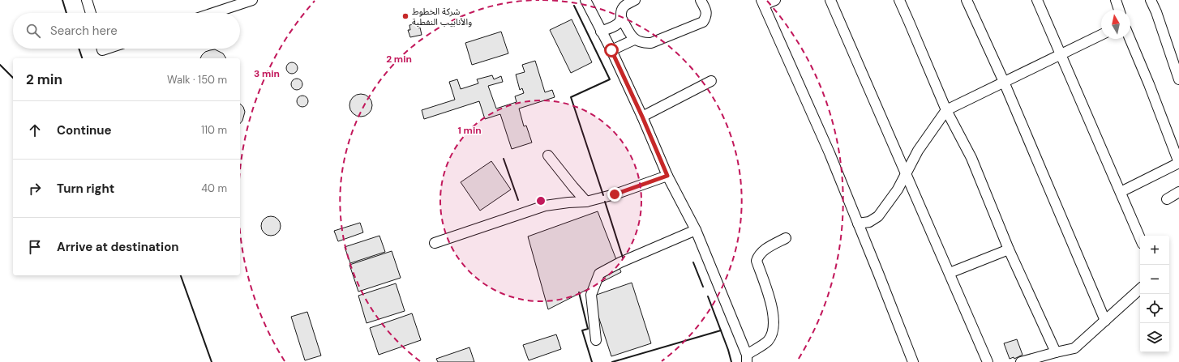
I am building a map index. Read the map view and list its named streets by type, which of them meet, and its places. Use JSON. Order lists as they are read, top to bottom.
{
  "places": ["شركة الخطوط والأنابيب النفطية"],
  "north": "top",
  "page": {
    "search": "Search here",
    "heading": ["2 min", "Walk · 150 m"],
    "list": [
      ["Continue", "110 m"],
      ["Turn right", "40 m"],
      "Arrive at destination"
    ],
    "map_buttons": ["+", "−"]
  },
  "rings": ["2 min", "3 min", "1 min"]
}
